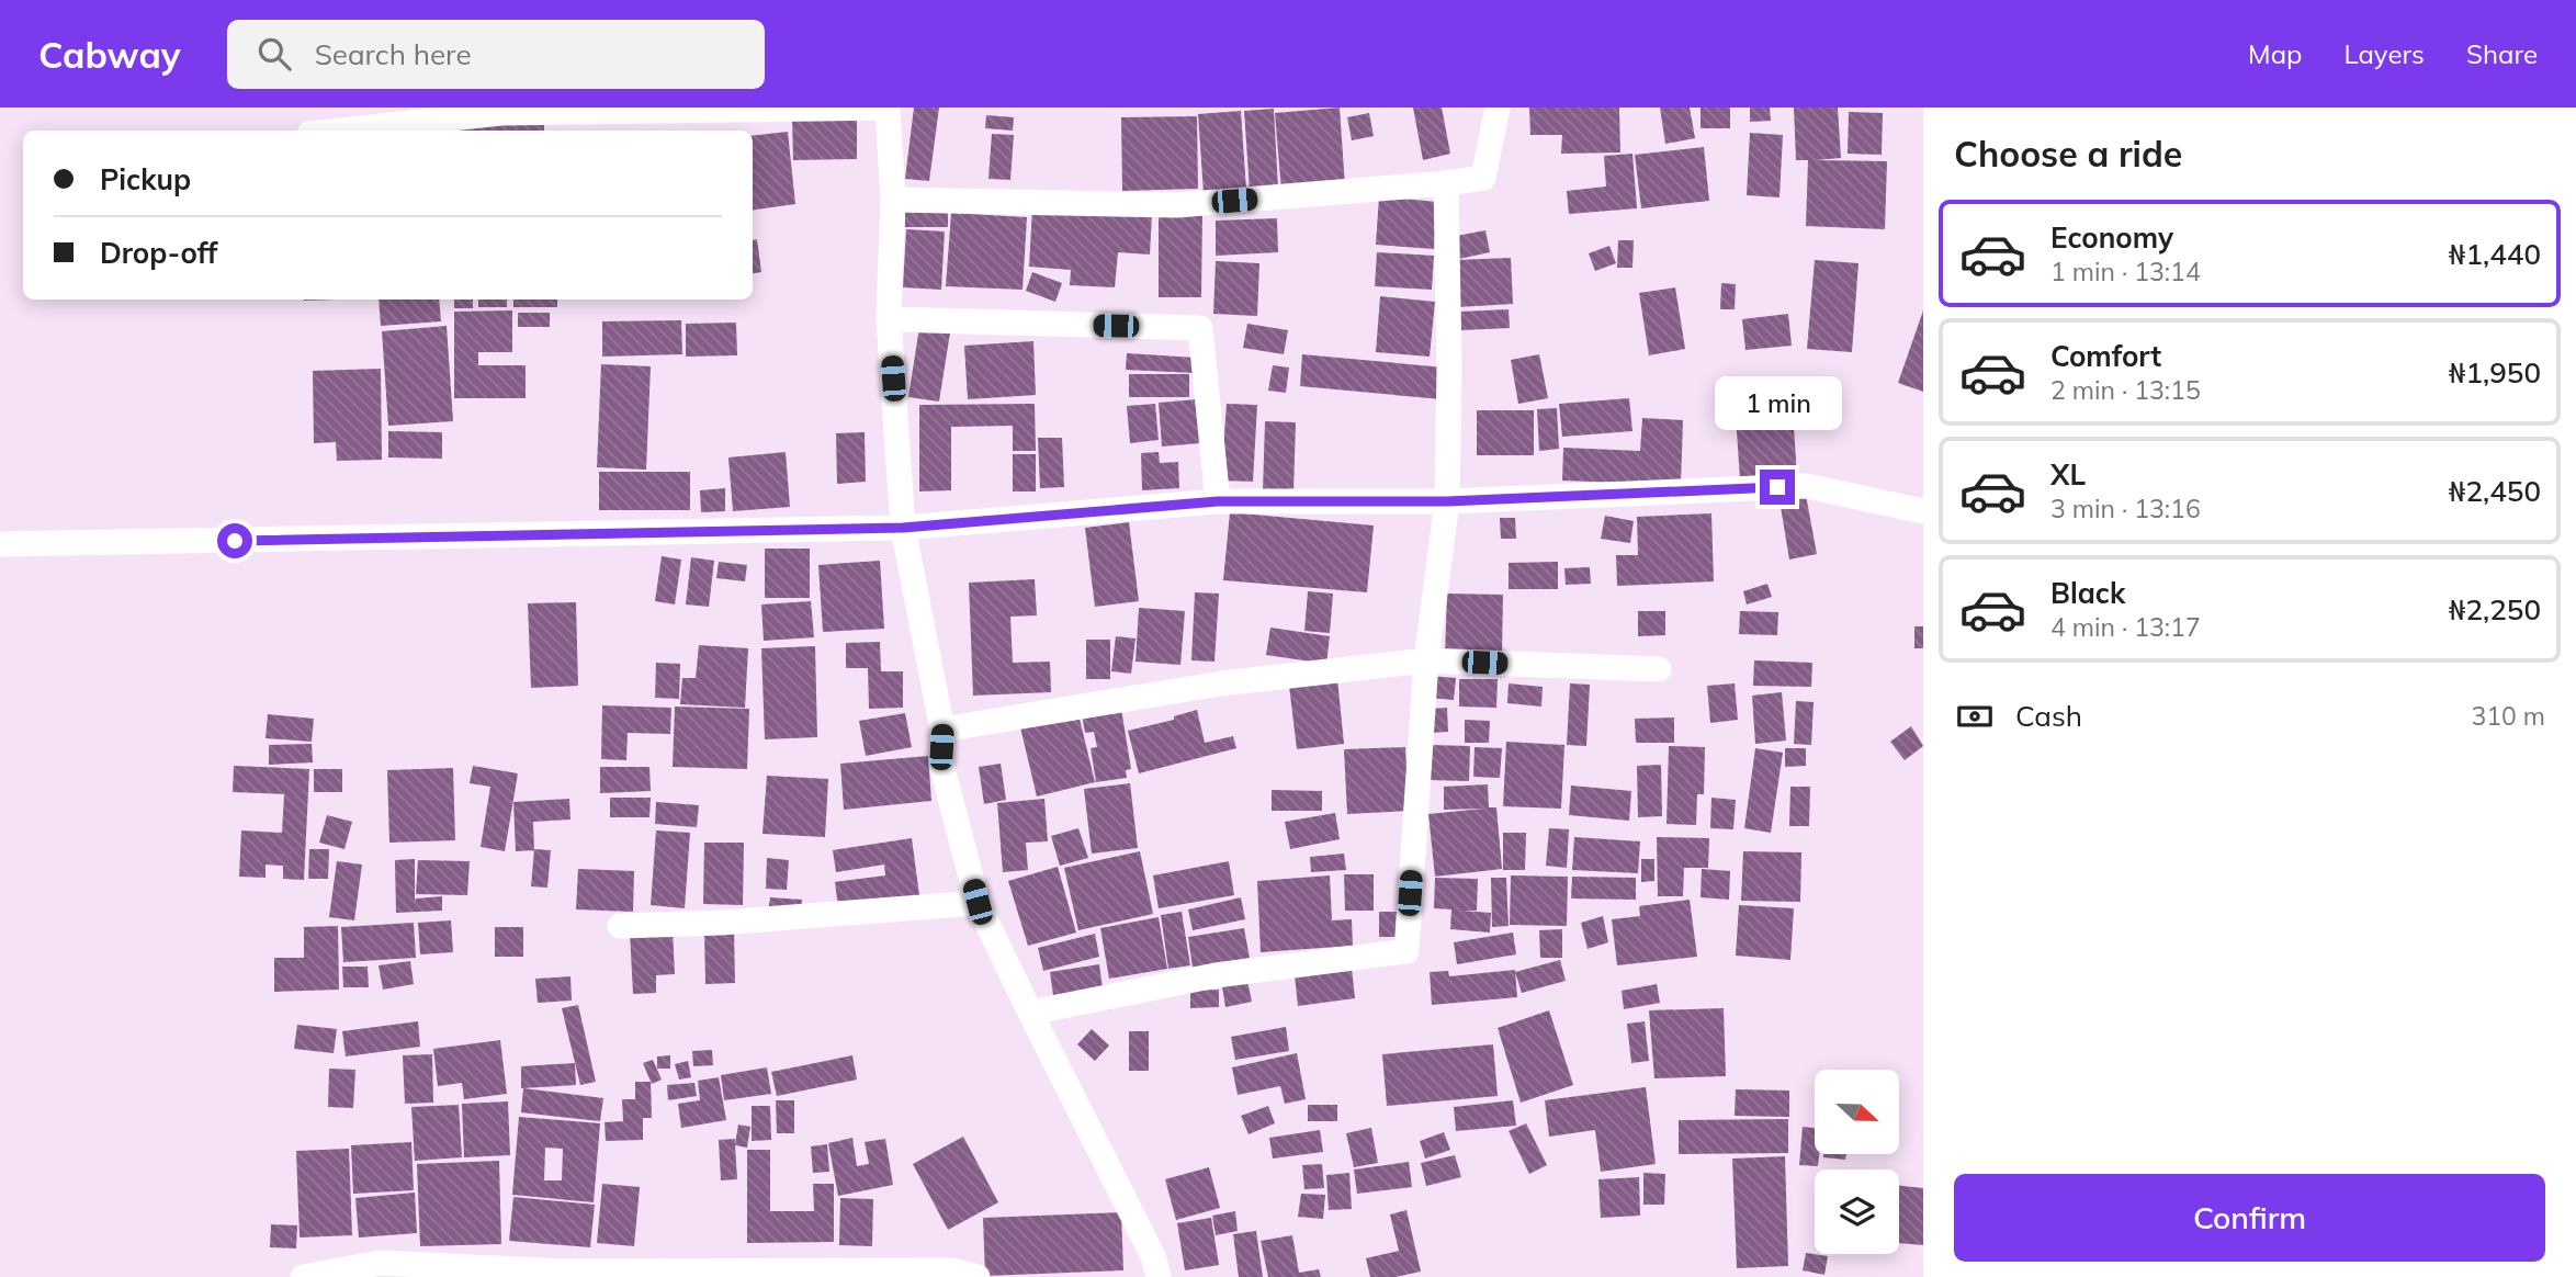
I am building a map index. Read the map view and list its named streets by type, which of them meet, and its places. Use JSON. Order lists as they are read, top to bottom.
{
  "north": "right",
  "page": {
    "header": "Cabway",
    "search": "Search here",
    "nav": ["Map", "Layers", "Share"],
    "heading": "Choose a ride",
    "banner": ["Pickup", "Drop-off"],
    "list": [
      {
        "name": "Economy",
        "note": "1 min · 13:14",
        "value": "₦1,440"
      },
      {
        "name": "Comfort",
        "note": "2 min · 13:15",
        "value": "₦1,950"
      },
      {
        "name": "XL",
        "note": "3 min · 13:16",
        "value": "₦2,450"
      },
      {
        "name": "Black",
        "note": "4 min · 13:17",
        "value": "₦2,250"
      }
    ],
    "bubble": "1 min",
    "pay": ["Cash", "310 m"],
    "buttons": "Confirm"
  }
}
